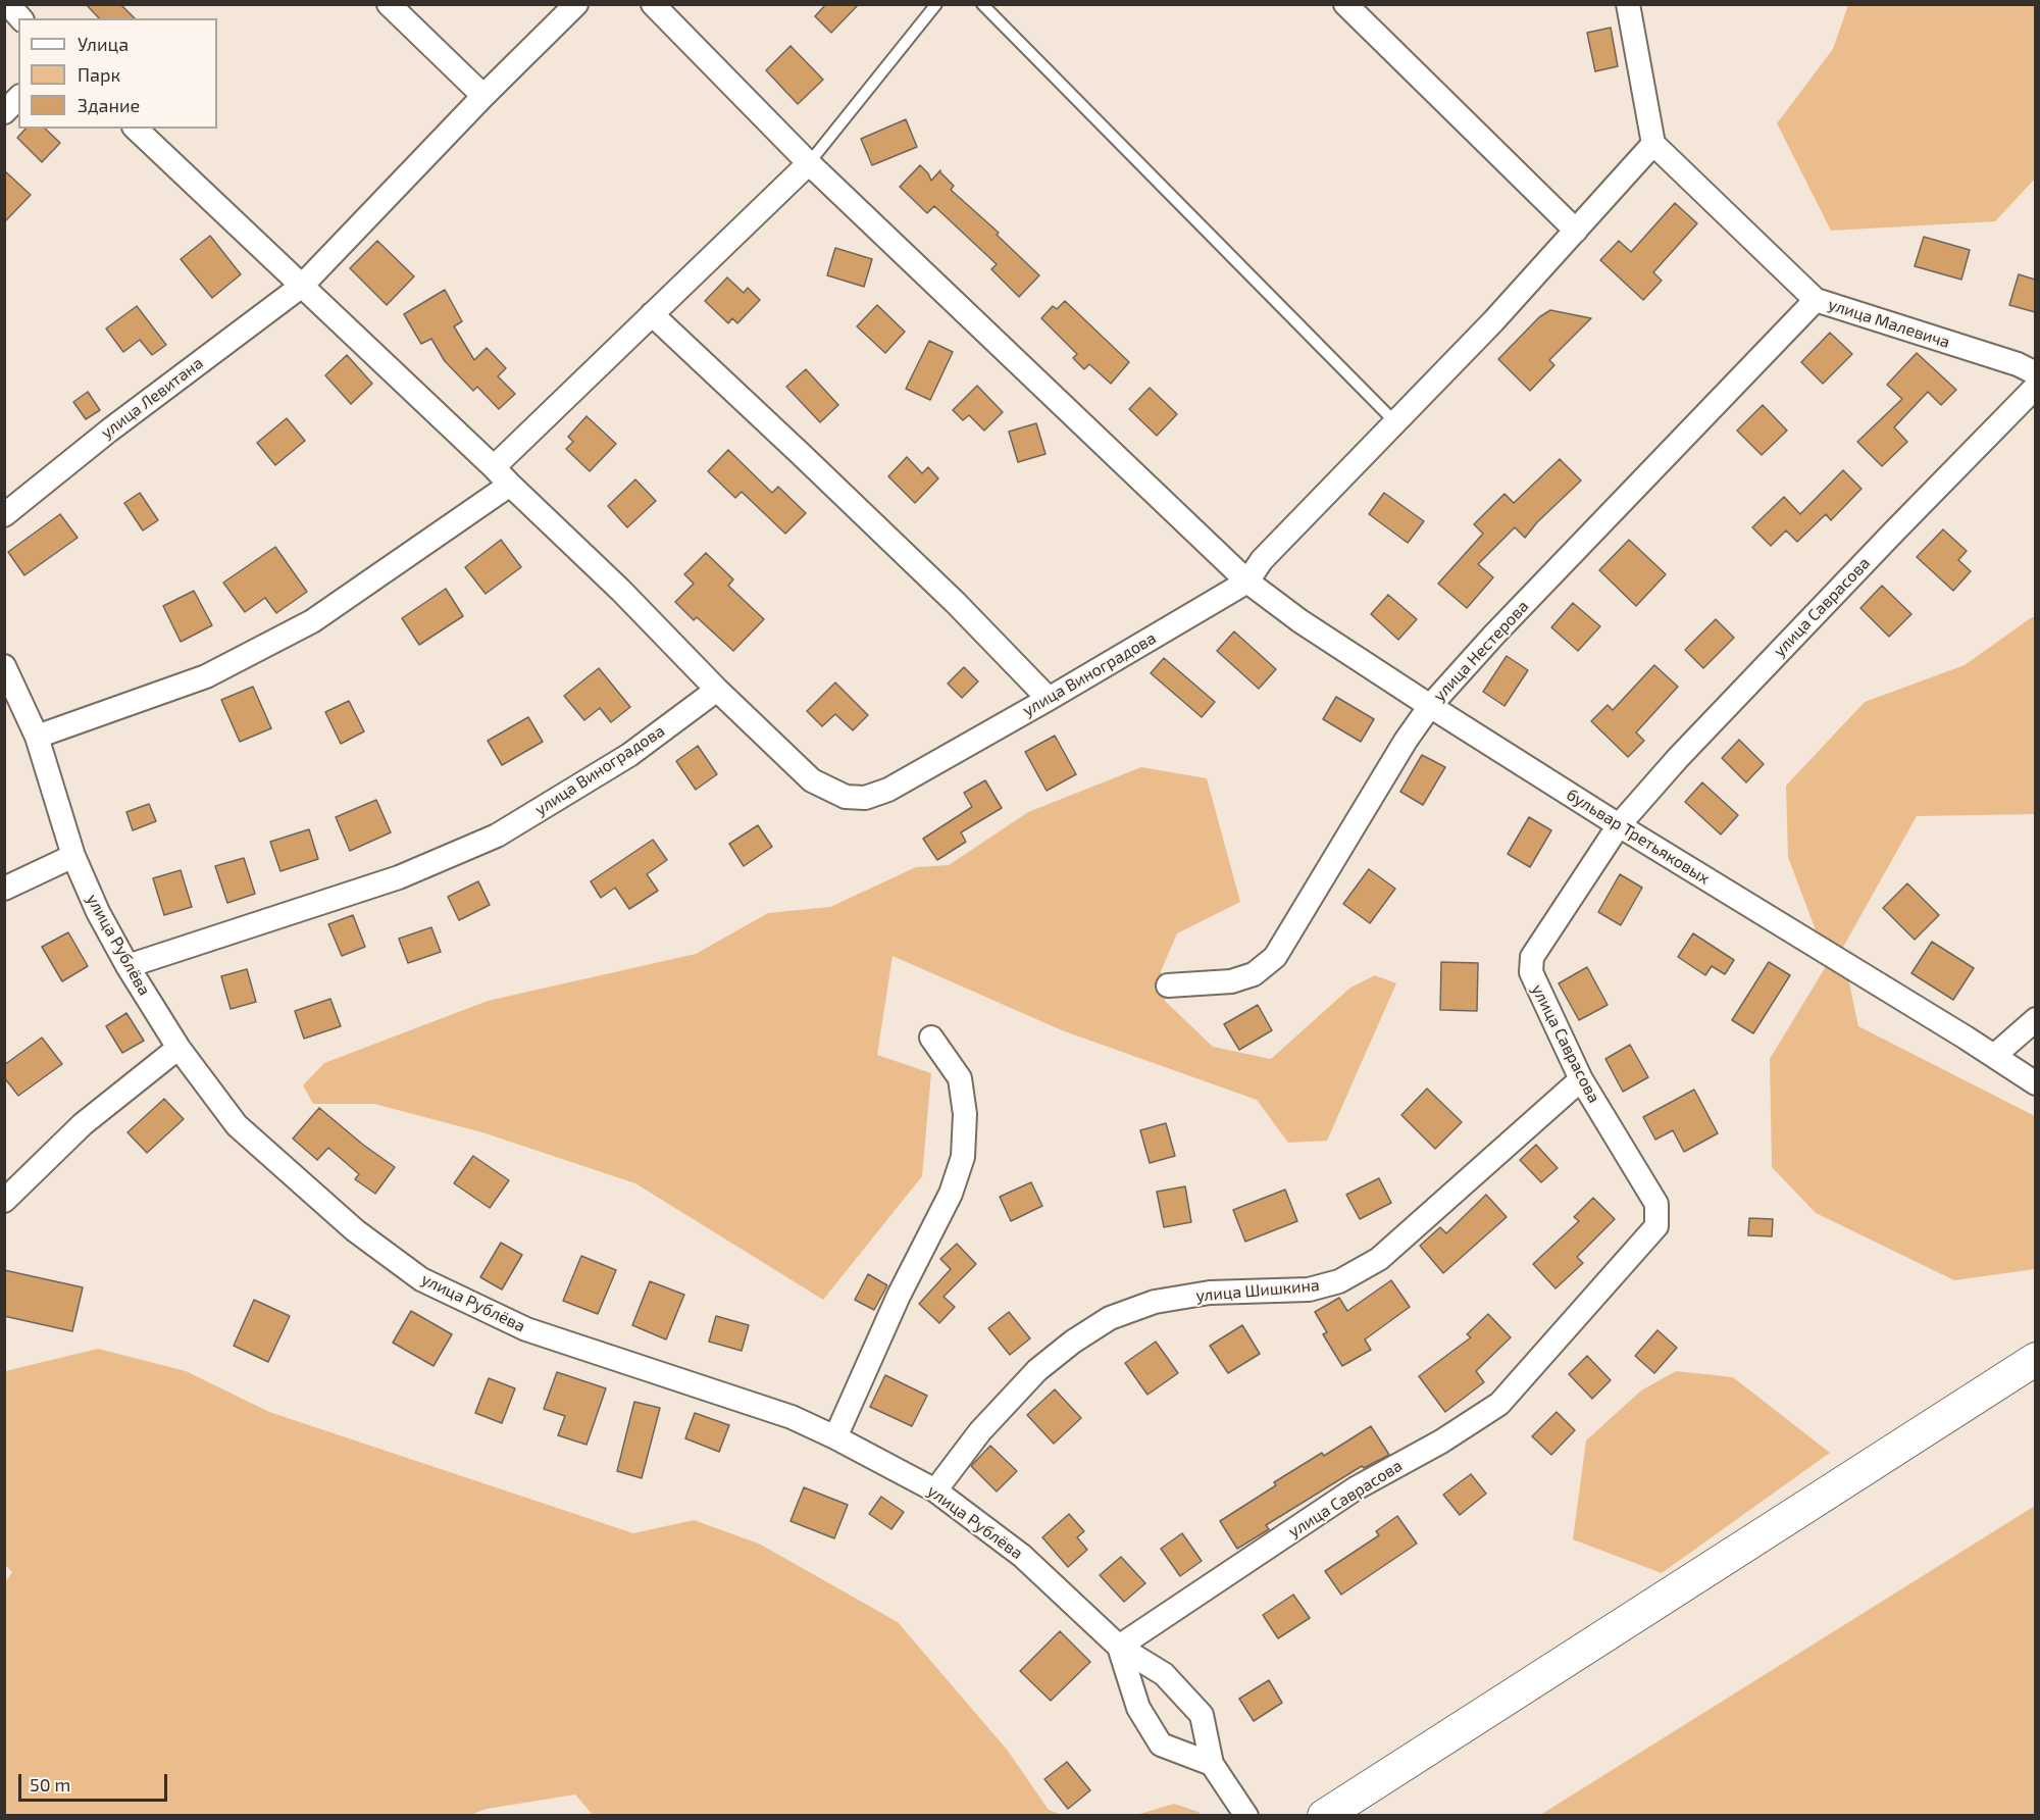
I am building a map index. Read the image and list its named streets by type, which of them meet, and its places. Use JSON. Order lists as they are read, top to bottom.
{
  "streets": {
    "street": [
      "улица Малевича",
      "улица Левитана",
      "улица Саврасова",
      "улица Нестерова",
      "улица Виноградова",
      "бульвар Третьяковых",
      "улица Рублёва",
      "улица Шишкина"
    ]
  },
  "crossings": [
    ["улица Малевича", "улица Нестерова"],
    ["улица Саврасова", "бульвар Третьяковых"],
    ["улица Саврасова", "улица Рублёва"],
    ["улица Саврасова", "улица Шишкина"],
    ["улица Нестерова", "бульвар Третьяковых"],
    ["улица Виноградова", "бульвар Третьяковых"],
    ["улица Виноградова", "улица Рублёва"],
    ["улица Рублёва", "улица Шишкина"]
  ],
  "legend": ["Улица", "Парк", "Здание"],
  "scale_bar": "50 m"
}
